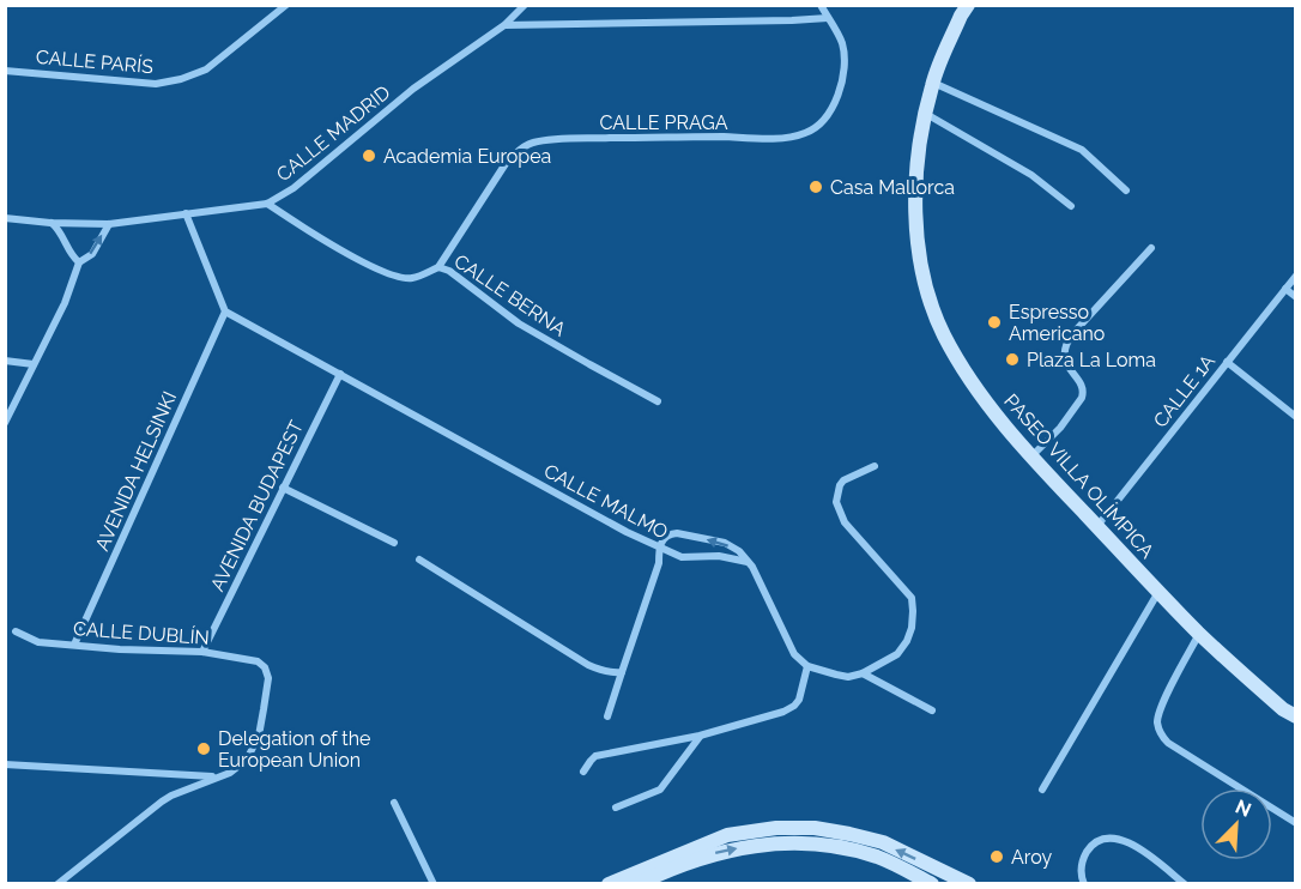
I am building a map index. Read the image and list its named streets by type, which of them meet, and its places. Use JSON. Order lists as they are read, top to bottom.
{
  "streets": {
    "main road": ["PASEO VILLA OLÍMPICA"],
    "street": [
      "CALLE PARÍS",
      "CALLE PRAGA",
      "CALLE MADRID",
      "CALLE BERNA",
      "CALLE 1A",
      "AVENIDA HELSINKI",
      "CALLE MALMO",
      "AVENIDA BUDAPEST",
      "CALLE DUBLÍN"
    ]
  },
  "crossings": [
    ["CALLE PRAGA", "CALLE BERNA"],
    ["CALLE MADRID", "CALLE BERNA"],
    ["CALLE 1A", "PASEO VILLA OLÍMPICA"],
    ["AVENIDA HELSINKI", "CALLE MALMO"],
    ["AVENIDA HELSINKI", "CALLE DUBLÍN"],
    ["CALLE MALMO", "AVENIDA BUDAPEST"],
    ["AVENIDA BUDAPEST", "CALLE DUBLÍN"]
  ],
  "places": [
    "Academia Europea",
    "Casa Mallorca",
    "Espresso Americano",
    "Plaza La Loma",
    "Delegation of the European Union",
    "Aroy"
  ],
  "north": "top right"
}
